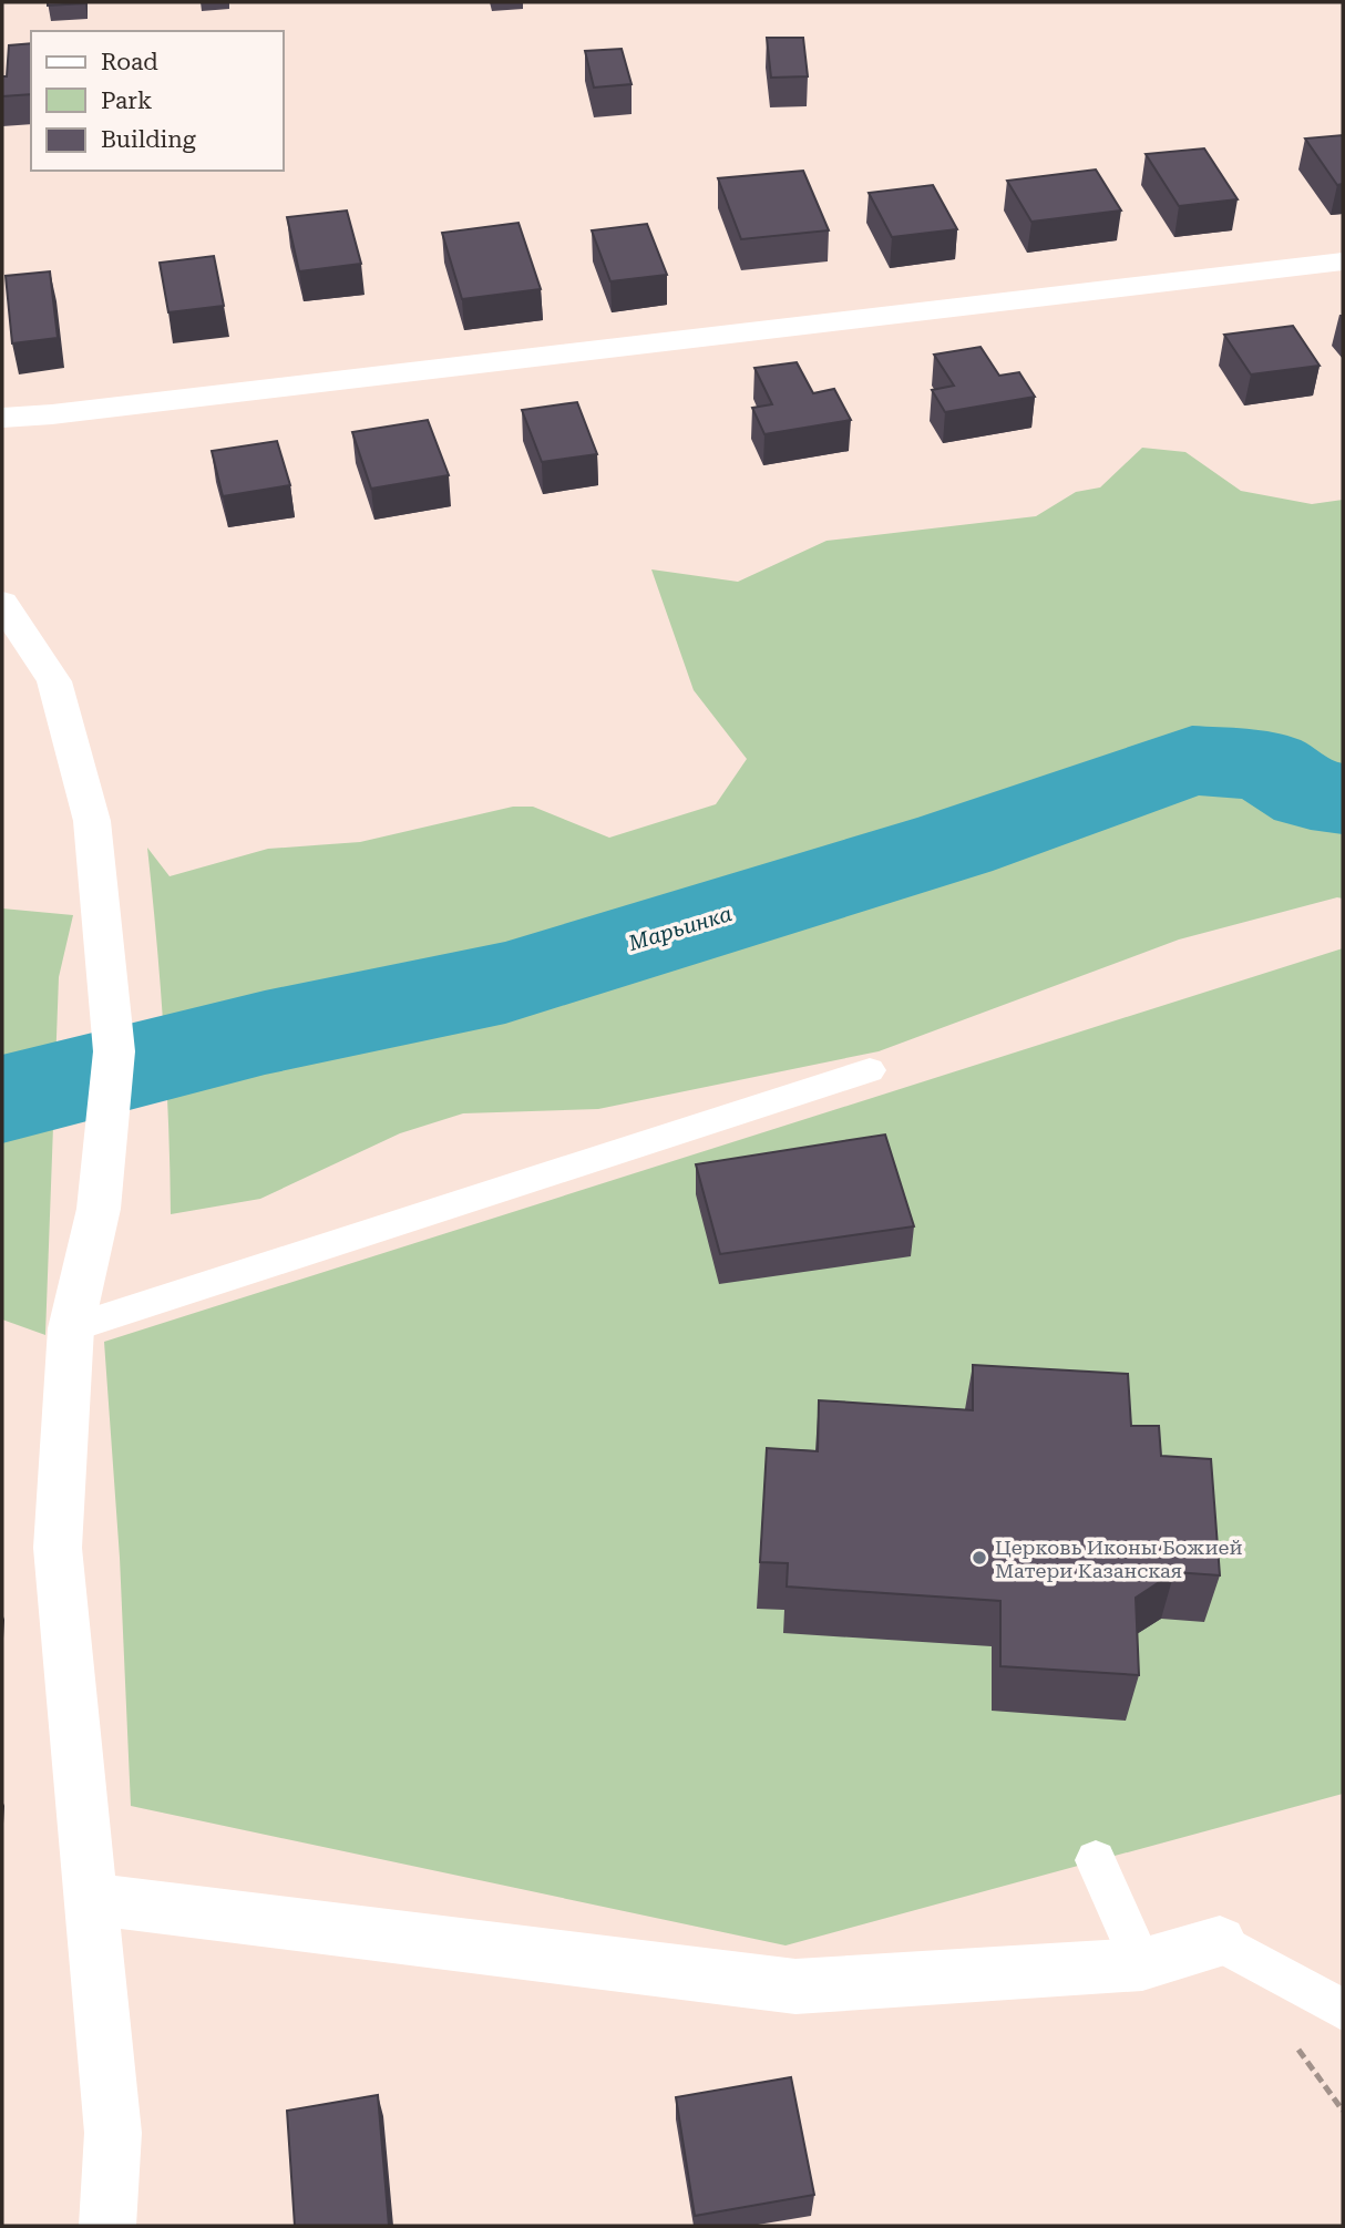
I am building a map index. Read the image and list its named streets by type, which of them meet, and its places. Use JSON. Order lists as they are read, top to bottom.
{
  "water": ["Марьинка"],
  "places": ["Церковь Иконы Божией Матери Казанская"],
  "legend": ["Road", "Park", "Building"]
}
